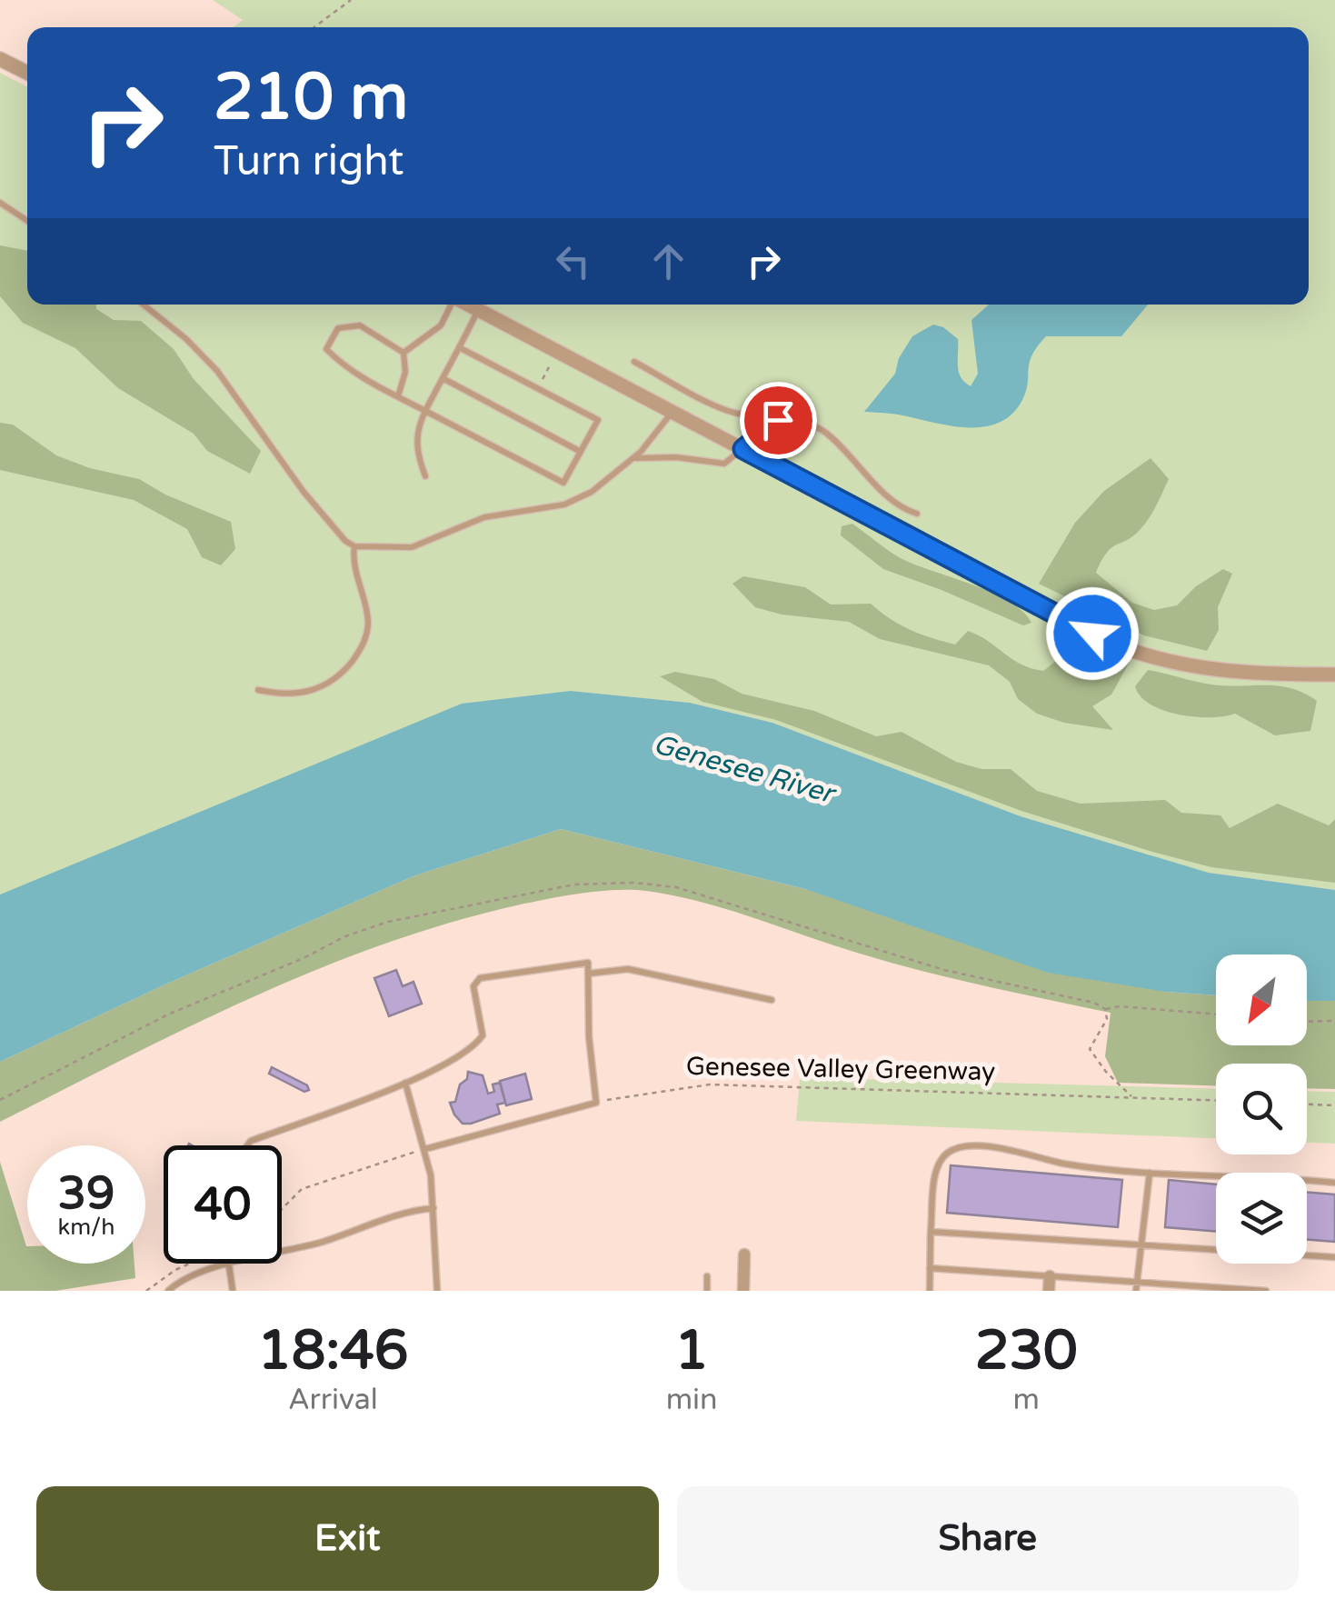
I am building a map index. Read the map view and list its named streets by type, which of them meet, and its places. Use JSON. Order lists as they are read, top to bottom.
{
  "streets": {
    "path": ["Genesee Valley Greenway"]
  },
  "water": ["Genesee River"],
  "north": "bottom left",
  "page": {
    "turn": ["210 m", "Turn right"],
    "speed": "39 km/h",
    "limit": "40",
    "eta": [
      "18:46",
      "Arrival",
      "1",
      "min",
      "230",
      "m"
    ],
    "buttons": ["Exit", "Share"]
  }
}
